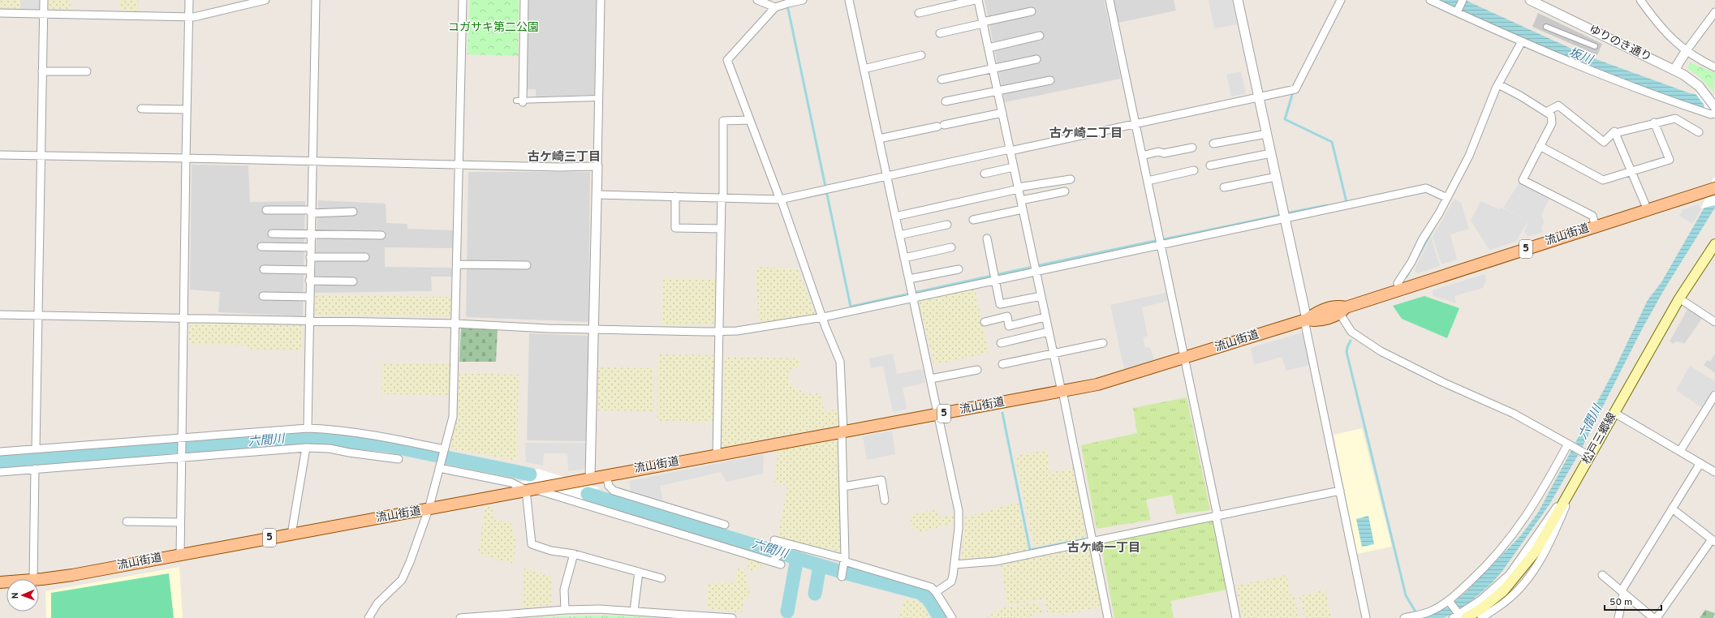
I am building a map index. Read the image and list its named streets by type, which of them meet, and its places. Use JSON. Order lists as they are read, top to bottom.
{
  "streets": {
    "main road": ["流山街道", "5", "松戸三郷線"],
    "street": ["ゆりのき通り"]
  },
  "districts": ["古ケ崎二丁目", "古ケ崎三丁目", "古ケ崎一丁目"],
  "water": ["坂川", "六間川"],
  "parks": ["コガサキ第二公園"],
  "scale_bar": "50 m",
  "north": "left"
}
